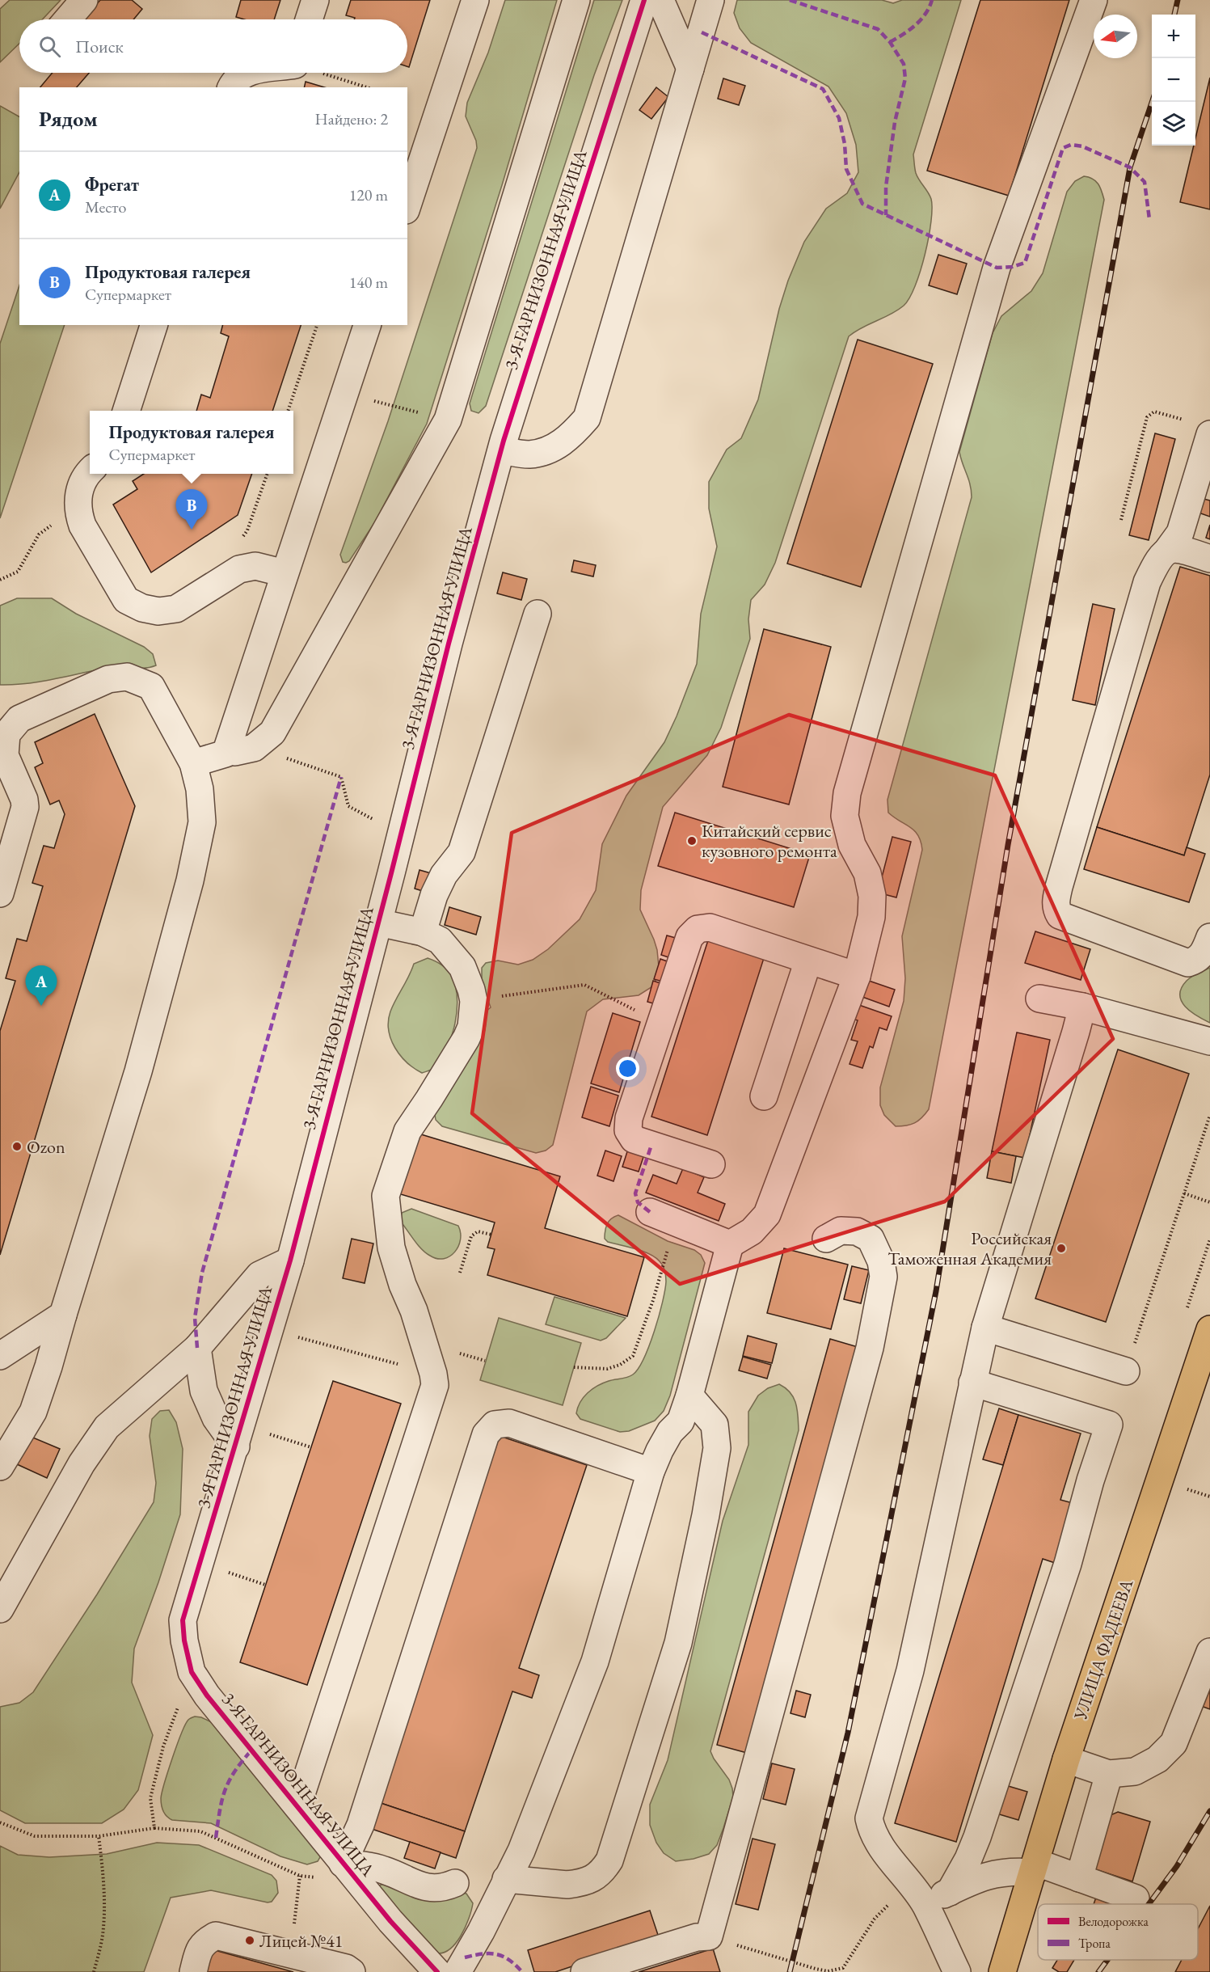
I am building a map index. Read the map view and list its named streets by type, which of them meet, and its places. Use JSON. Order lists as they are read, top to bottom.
{
  "streets": {
    "main road": ["УЛИЦА ФАДЕЕВА"],
    "street": ["3-Я ГАРНИЗОННАЯ УЛИЦА"]
  },
  "places": [
    "Китайский сервис кузовного ремонта",
    "Ozon",
    "Российская Таможенная Академия",
    "Лицей №41"
  ],
  "legend": ["Велодорожка", "Тропа"],
  "north": "left",
  "page": {
    "map_buttons": ["+", "−"],
    "search": "Поиск",
    "heading": ["Рядом", "Найдено: 2"],
    "list": [
      {
        "mark": "A",
        "name": "Фрегат",
        "note": "Место",
        "value": "120 m"
      },
      {
        "mark": "B",
        "name": "Продуктовая галерея",
        "note": "Супермаркет",
        "value": "140 m"
      }
    ],
    "popup": ["Продуктовая галерея", "Супермаркет"],
    "pins": ["B", "A"]
  }
}
